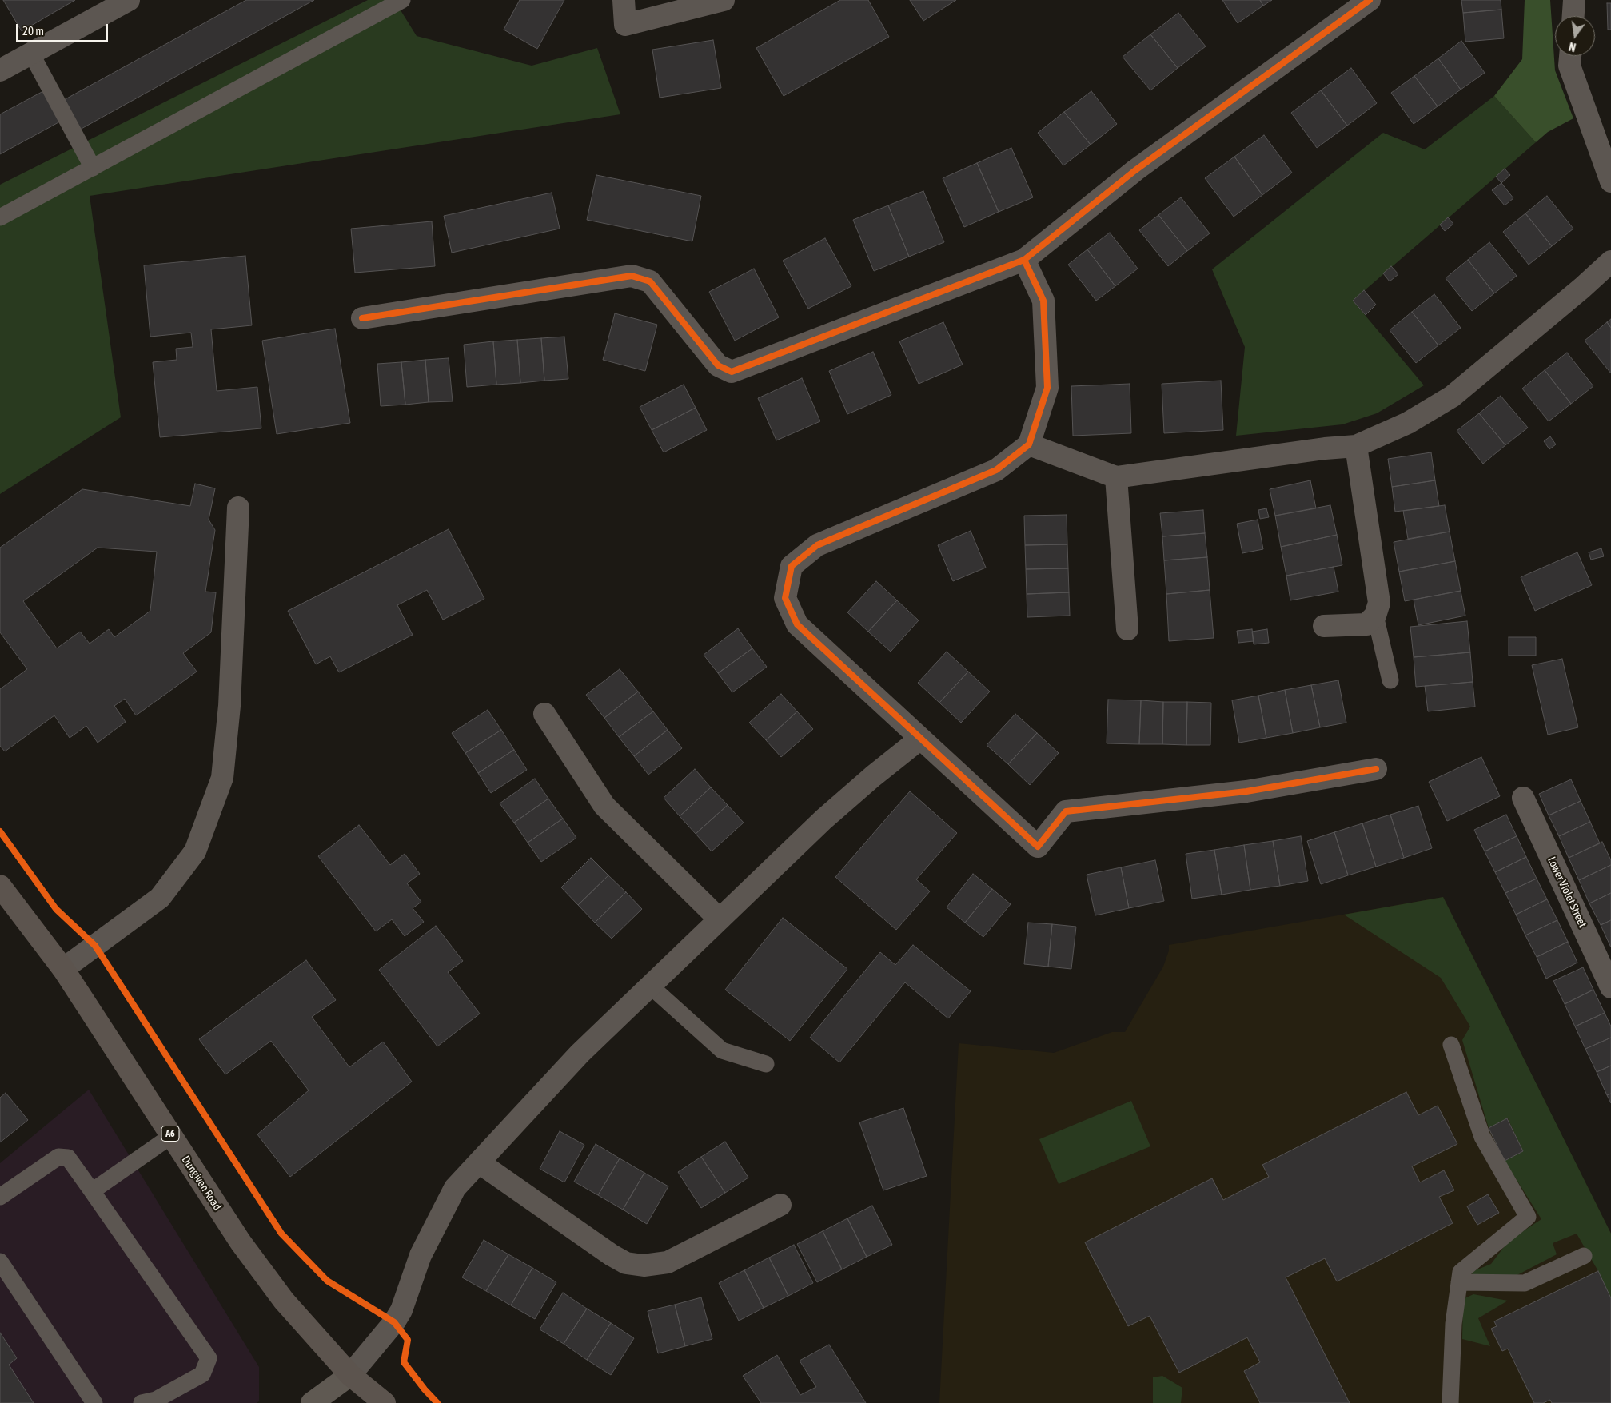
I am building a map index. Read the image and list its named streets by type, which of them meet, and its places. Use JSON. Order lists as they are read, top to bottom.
{
  "streets": {
    "highway": ["A6", "Dungiven Road"],
    "street": ["Lower Violet Street"]
  },
  "scale_bar": "20 m",
  "north": "bottom"
}
